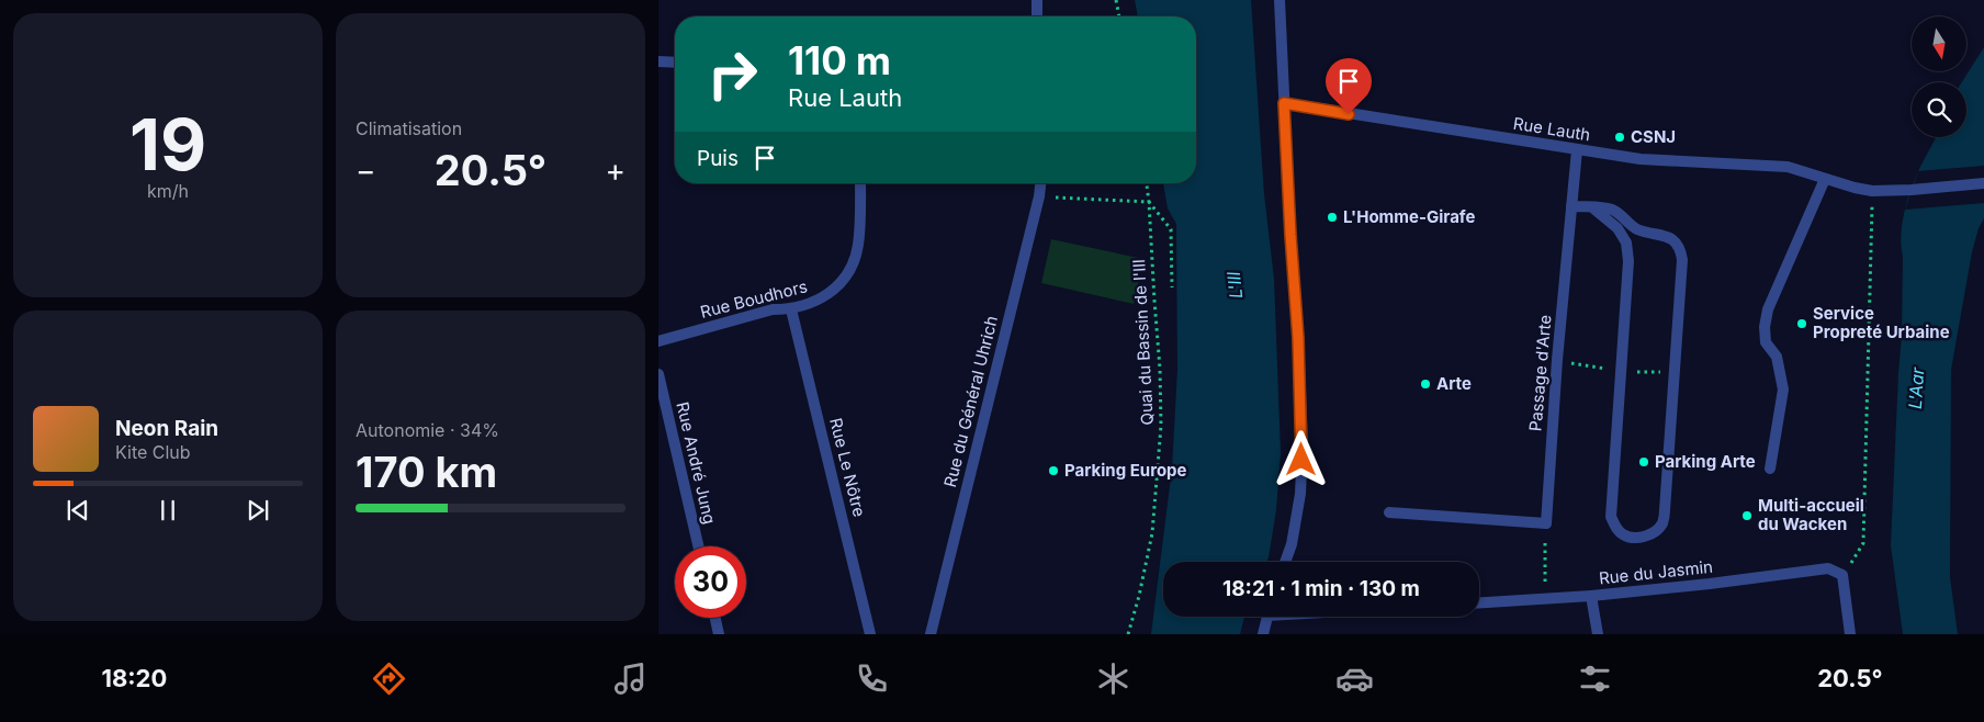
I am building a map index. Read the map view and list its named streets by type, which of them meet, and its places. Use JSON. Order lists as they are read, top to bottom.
{
  "streets": {
    "street": [
      "Rue Lauth",
      "Rue Boudhors",
      "Passage d'Arte",
      "Rue du Général Uhrich",
      "Rue André Jung",
      "Rue Le Nôtre",
      "Rue du Jasmin"
    ],
    "path": ["Quai du Bassin de l'Ill"]
  },
  "crossings": [
    ["Rue Lauth", "Passage d'Arte"],
    ["Rue Boudhors", "Rue Le Nôtre"]
  ],
  "water": ["L'Ill", "L'Aar"],
  "places": [
    "CSNJ",
    "L'Homme-Girafe",
    "Service Propreté Urbaine",
    "Arte",
    "Parking Arte",
    "Parking Europe",
    "Multi-accueil du Wacken"
  ],
  "north": "bottom",
  "page": {
    "tile": [
      ["19", "km/h"],
      "Climatisation",
      ["Autonomie · 34%", "170 km"]
    ],
    "turn": ["110 m", "Rue Lauth"],
    "then": "Puis",
    "heat": ["−", "20.5°", "+"],
    "song": ["Neon Rain", "Kite Club"],
    "limit": "30",
    "trip": "18:21 · 1 min · 130 m",
    "tabs": ["18:20", "20.5°"]
  }
}
